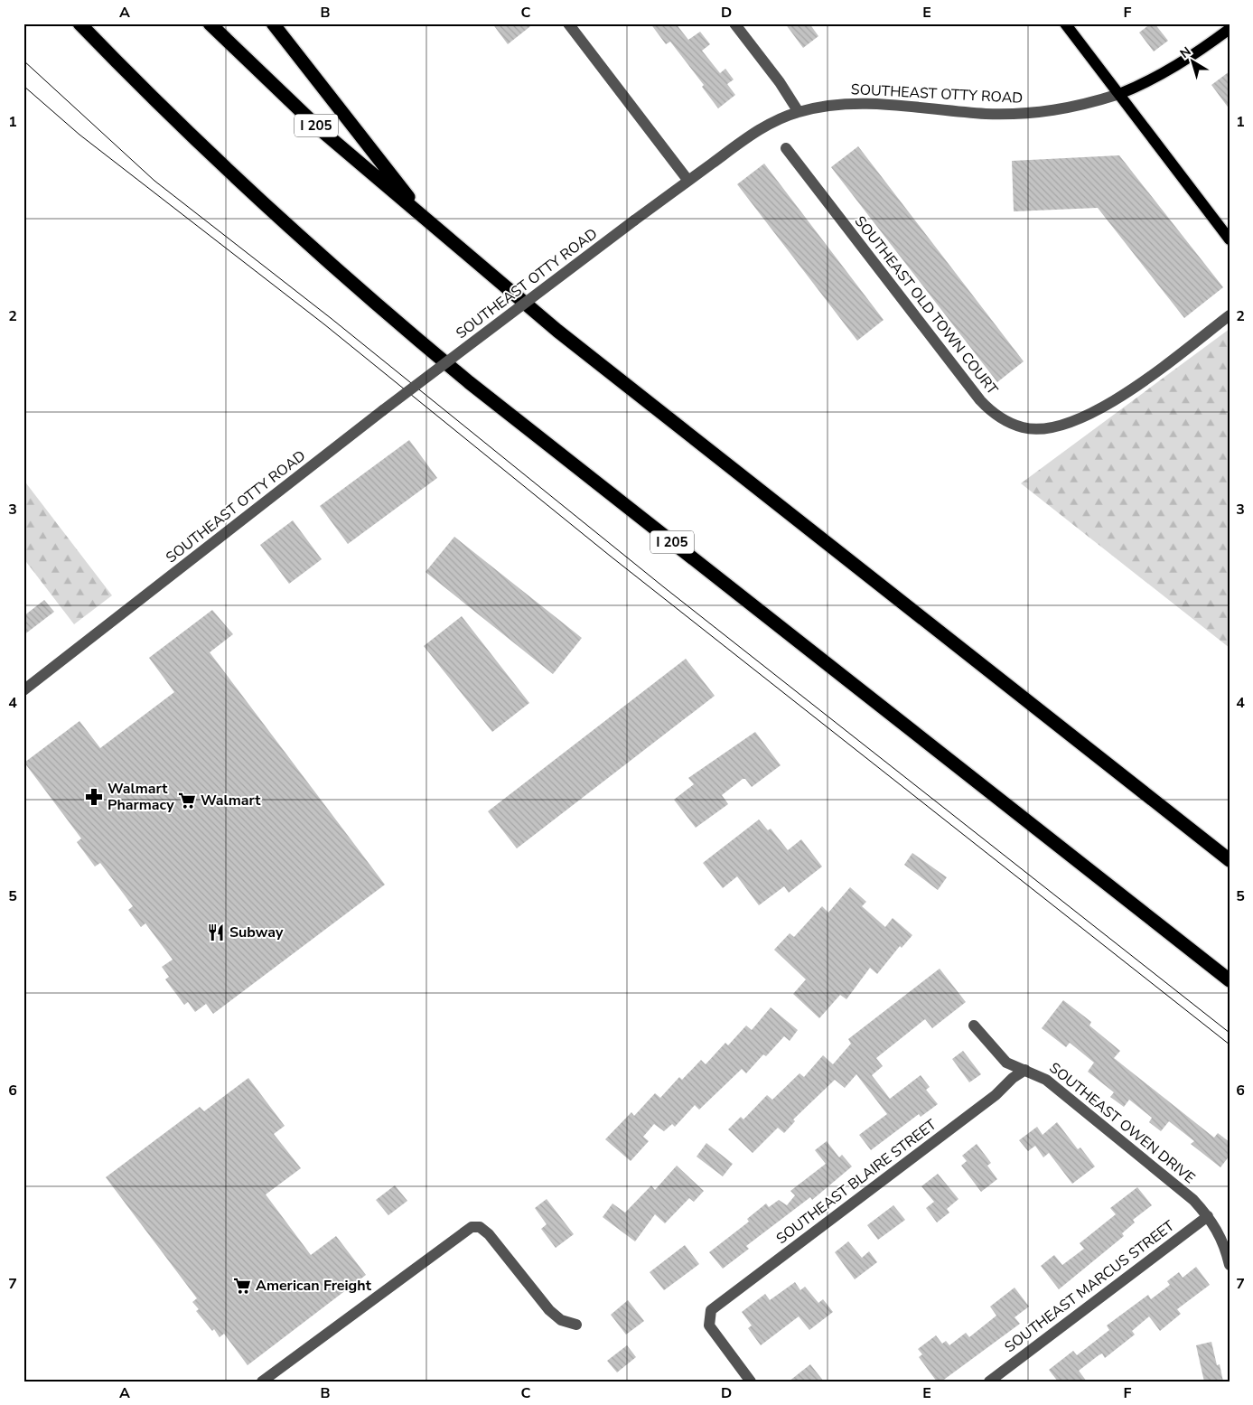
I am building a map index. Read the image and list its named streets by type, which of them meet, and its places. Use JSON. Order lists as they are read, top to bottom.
{
  "streets": {
    "highway": ["I 205"],
    "street": [
      "SOUTHEAST OTTY ROAD",
      "SOUTHEAST OLD TOWN COURT",
      "SOUTHEAST OWEN DRIVE",
      "SOUTHEAST BLAIRE STREET",
      "SOUTHEAST MARCUS STREET"
    ]
  },
  "crossings": [
    ["SOUTHEAST OWEN DRIVE", "SOUTHEAST BLAIRE STREET"],
    ["SOUTHEAST OWEN DRIVE", "SOUTHEAST MARCUS STREET"]
  ],
  "places": {
    "pharmacy": ["Walmart Pharmacy"],
    "supermarket": ["Walmart", "American Freight"],
    "restaurant": ["Subway"]
  },
  "north": "top left",
  "grid": {
    "columns": [
      "A",
      "B",
      "C",
      "D",
      "E",
      "F"
    ],
    "rows": [
      "1",
      "2",
      "3",
      "4",
      "5",
      "6",
      "7"
    ]
  }
}
